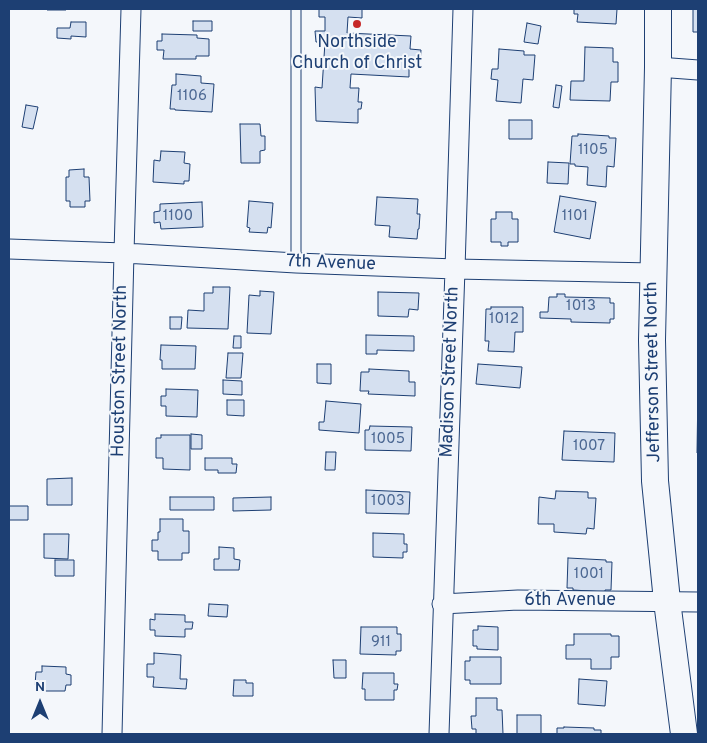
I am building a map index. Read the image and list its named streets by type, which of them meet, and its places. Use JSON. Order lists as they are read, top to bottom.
{
  "streets": {
    "main road": ["Jefferson Street North"],
    "street": [
      "7th Avenue",
      "Houston Street North",
      "Madison Street North",
      "6th Avenue"
    ]
  },
  "crossings": [
    ["7th Avenue", "Houston Street North"],
    ["7th Avenue", "Madison Street North"],
    ["7th Avenue", "Jefferson Street North"],
    ["Madison Street North", "6th Avenue"],
    ["Jefferson Street North", "6th Avenue"]
  ],
  "places": ["Northside Church of Christ"],
  "house_numbers": [
    "1106",
    "1105",
    "1100",
    "1101",
    "1013",
    "1012",
    "1005",
    "1007",
    "1003",
    "1001",
    "911"
  ],
  "north": "top"
}
